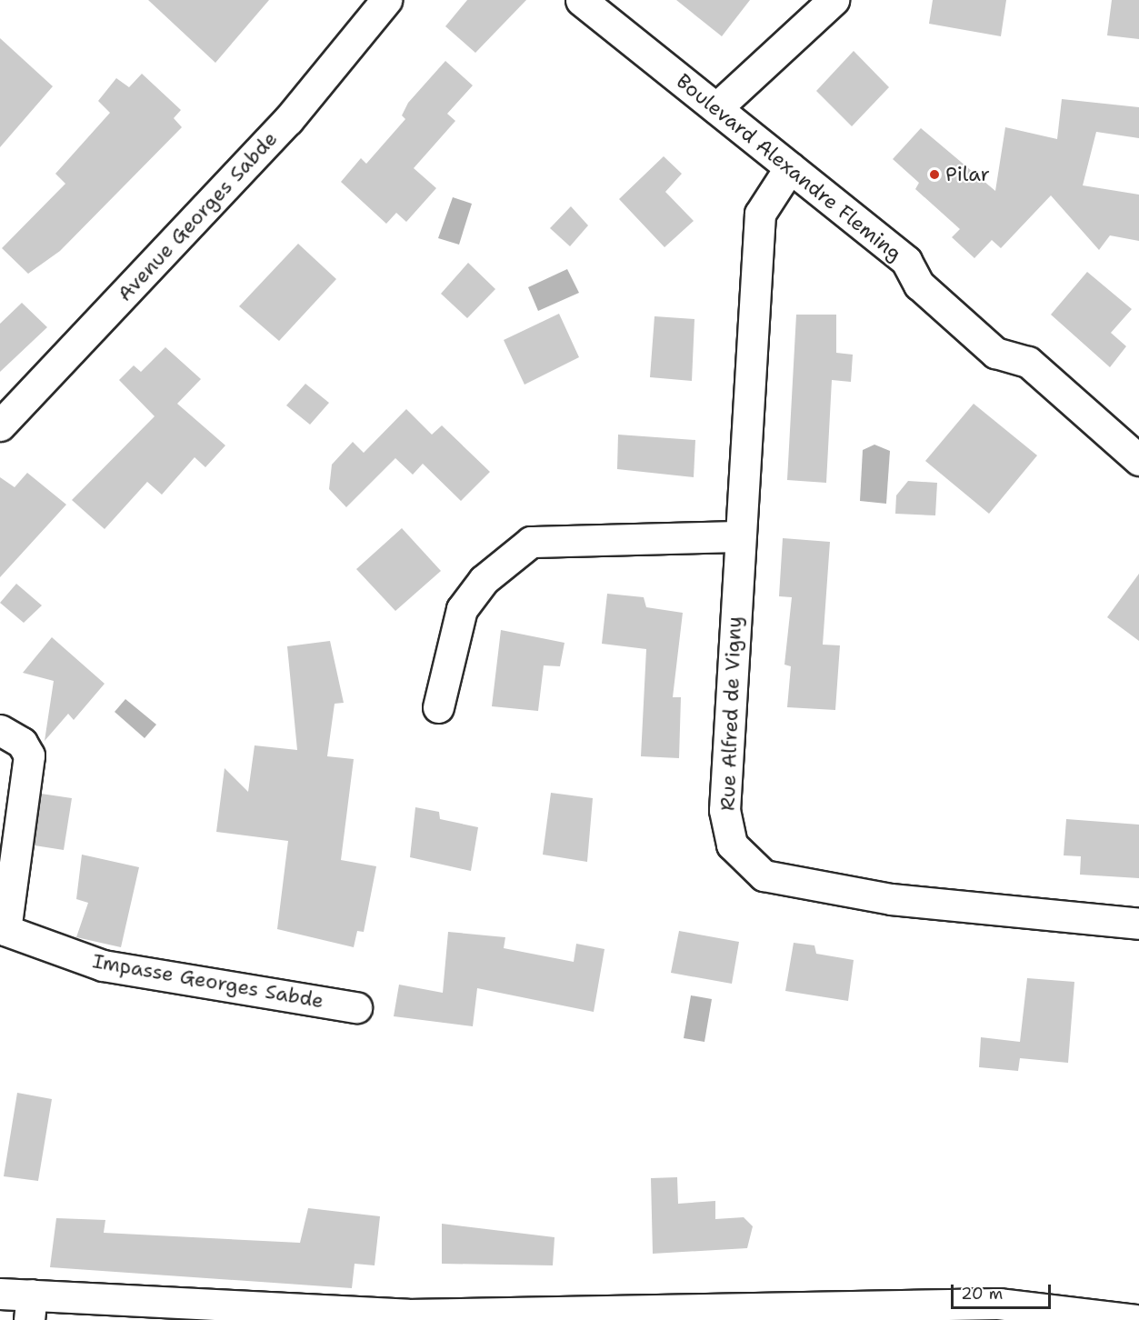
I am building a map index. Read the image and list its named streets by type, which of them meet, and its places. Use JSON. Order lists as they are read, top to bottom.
{
  "streets": {
    "street": [
      "Boulevard Alexandre Fleming",
      "Avenue Georges Sabde",
      "Rue Alfred de Vigny",
      "Impasse Georges Sabde"
    ]
  },
  "crossings": [
    ["Boulevard Alexandre Fleming", "Rue Alfred de Vigny"]
  ],
  "places": ["Pilar"],
  "scale_bar": "20 m"
}
